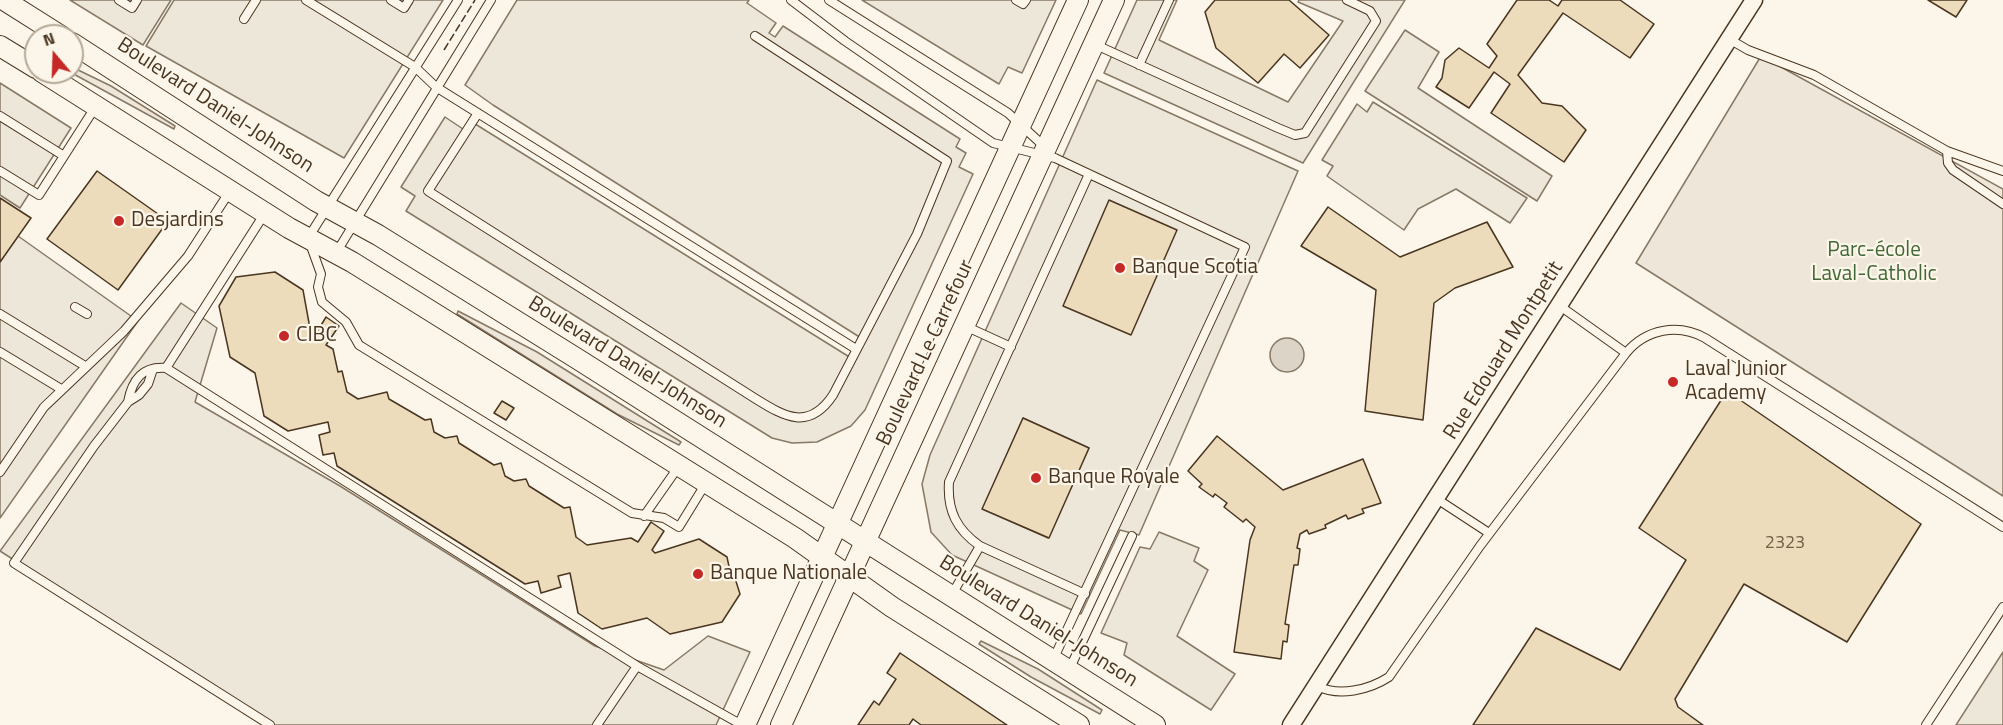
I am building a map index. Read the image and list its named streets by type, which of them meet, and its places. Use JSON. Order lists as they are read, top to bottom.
{
  "streets": {
    "street": ["Boulevard Daniel-Johnson", "Rue Edouard Montpetit", "Boulevard Le Carrefour"]
  },
  "crossings": [
    ["Boulevard Daniel-Johnson", "Boulevard Le Carrefour"]
  ],
  "parks": ["Parc-école Laval-Catholic"],
  "places": [
    "Desjardins",
    "Banque Scotia",
    "CIBC",
    "Laval Junior Academy",
    "Banque Royale",
    "Banque Nationale"
  ],
  "house_numbers": ["2323"],
  "north": "top"
}
